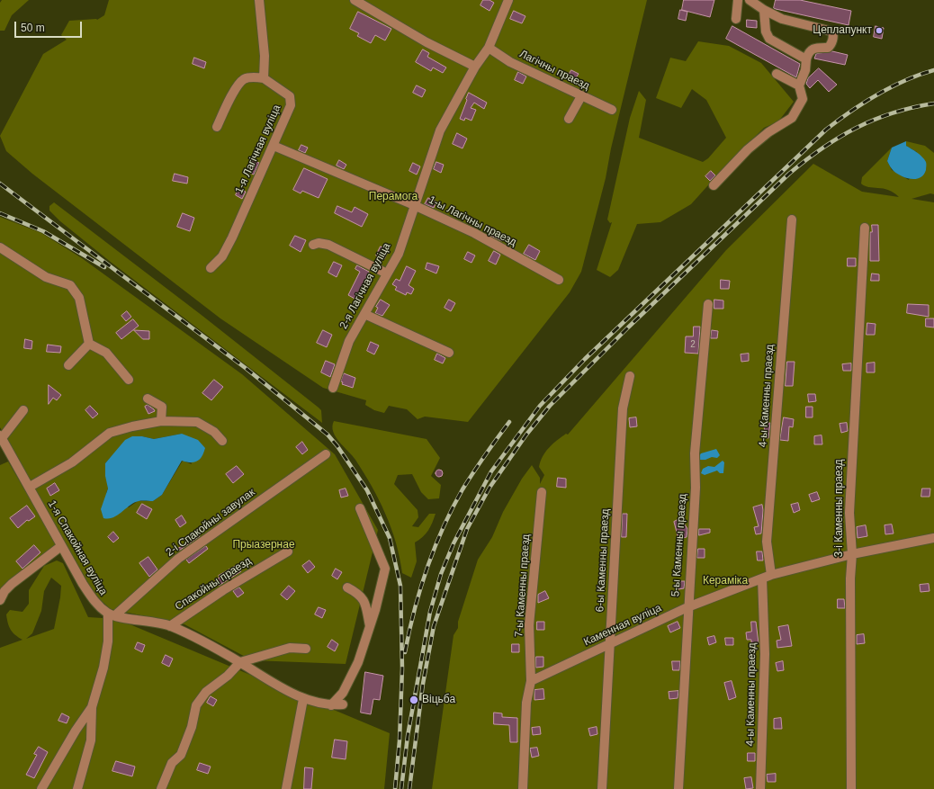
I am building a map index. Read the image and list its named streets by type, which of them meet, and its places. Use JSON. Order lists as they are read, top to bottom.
{
  "streets": {
    "street": [
      "Лагічны праезд",
      "1-я Лагічная вуліца",
      "1-ы Лагічны праезд",
      "2-я Лагічная вуліца",
      "4-ы Каменны праезд",
      "3-і Каменны праезд",
      "2-і Спакойны завулак",
      "5-ы Каменны праезд",
      "1-я Спакойная вуліца",
      "6-ы Каменны праезд",
      "Спакойны праезд",
      "7-ы Каменны праезд",
      "Каменная вуліца"
    ]
  },
  "crossings": [
    ["Лагічны праезд", "2-я Лагічная вуліца"],
    ["1-я Лагічная вуліца", "1-ы Лагічны праезд"],
    ["1-ы Лагічны праезд", "2-я Лагічная вуліца"],
    ["4-ы Каменны праезд", "Каменная вуліца"],
    ["3-і Каменны праезд", "Каменная вуліца"],
    ["2-і Спакойны завулак", "1-я Спакойная вуліца"],
    ["2-і Спакойны завулак", "Спакойны праезд"],
    ["5-ы Каменны праезд", "Каменная вуліца"],
    ["1-я Спакойная вуліца", "Спакойны праезд"],
    ["6-ы Каменны праезд", "Каменная вуліца"],
    ["7-ы Каменны праезд", "Каменная вуліца"]
  ],
  "parks": ["Перамога", "Прыазернае", "Кераміка"],
  "places": ["Цеплапункт", "Віцьба"],
  "house_numbers": ["2"],
  "scale_bar": "50 m"
}
